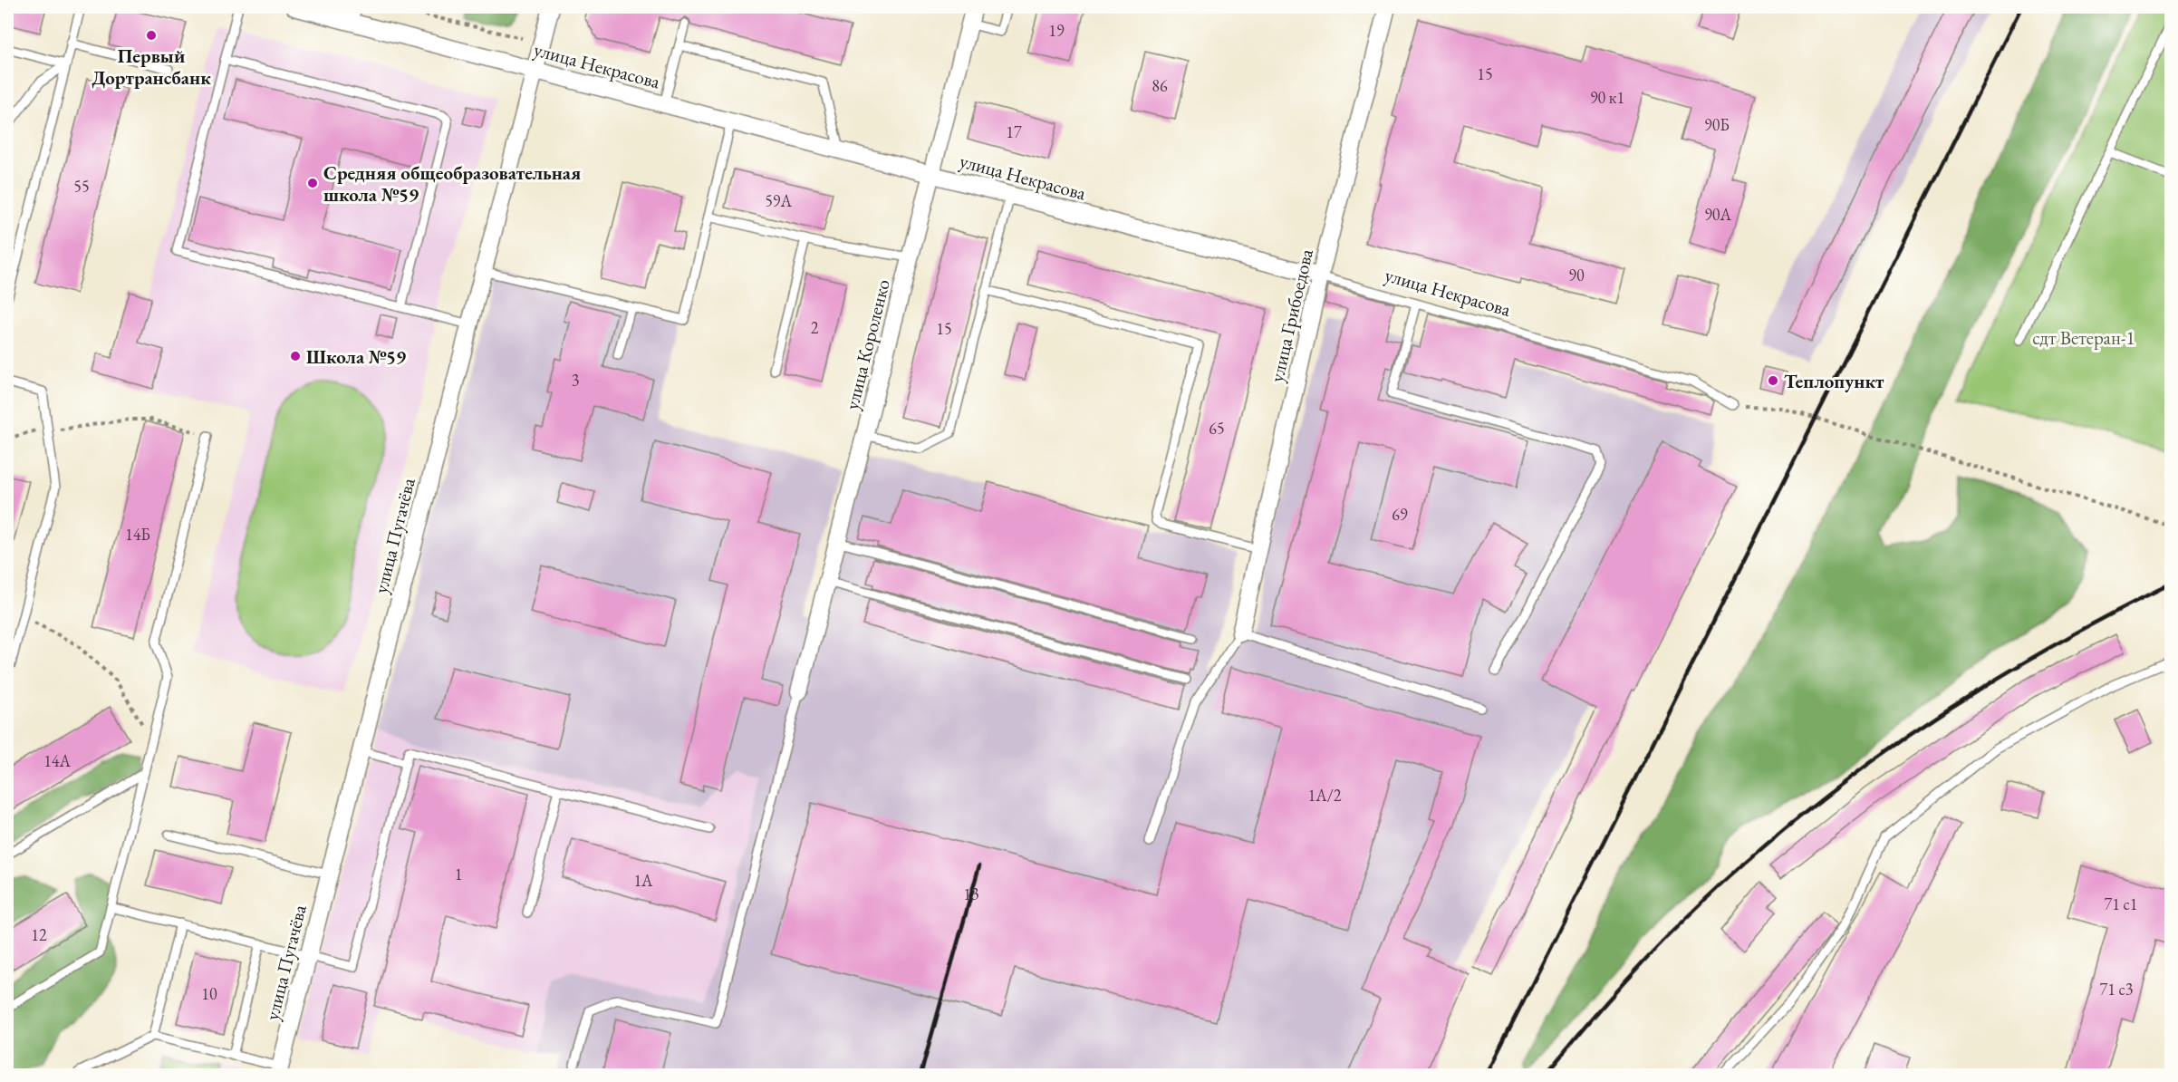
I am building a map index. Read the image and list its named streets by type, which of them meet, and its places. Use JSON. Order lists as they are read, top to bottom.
{
  "streets": {
    "street": [
      "улица Некрасова",
      "улица Грибоедова",
      "улица Короленко",
      "улица Пугачёва"
    ]
  },
  "crossings": [
    ["улица Некрасова", "улица Грибоедова"],
    ["улица Некрасова", "улица Короленко"],
    ["улица Некрасова", "улица Пугачёва"]
  ],
  "parks": ["сдт Ветеран-1"],
  "places": [
    "Первый Дортрансбанк",
    "Средняя общеобразовательная школа №59",
    "Школа №59",
    "Теплопункт"
  ],
  "house_numbers": [
    "19",
    "15",
    "86",
    "90 к1",
    "90Б",
    "17",
    "55",
    "59А",
    "90А",
    "90",
    "2",
    "15",
    "3",
    "65",
    "69",
    "14Б",
    "14А",
    "1А/2",
    "1",
    "1А",
    "13",
    "71 с1",
    "12",
    "71 с3",
    "10"
  ]
}
